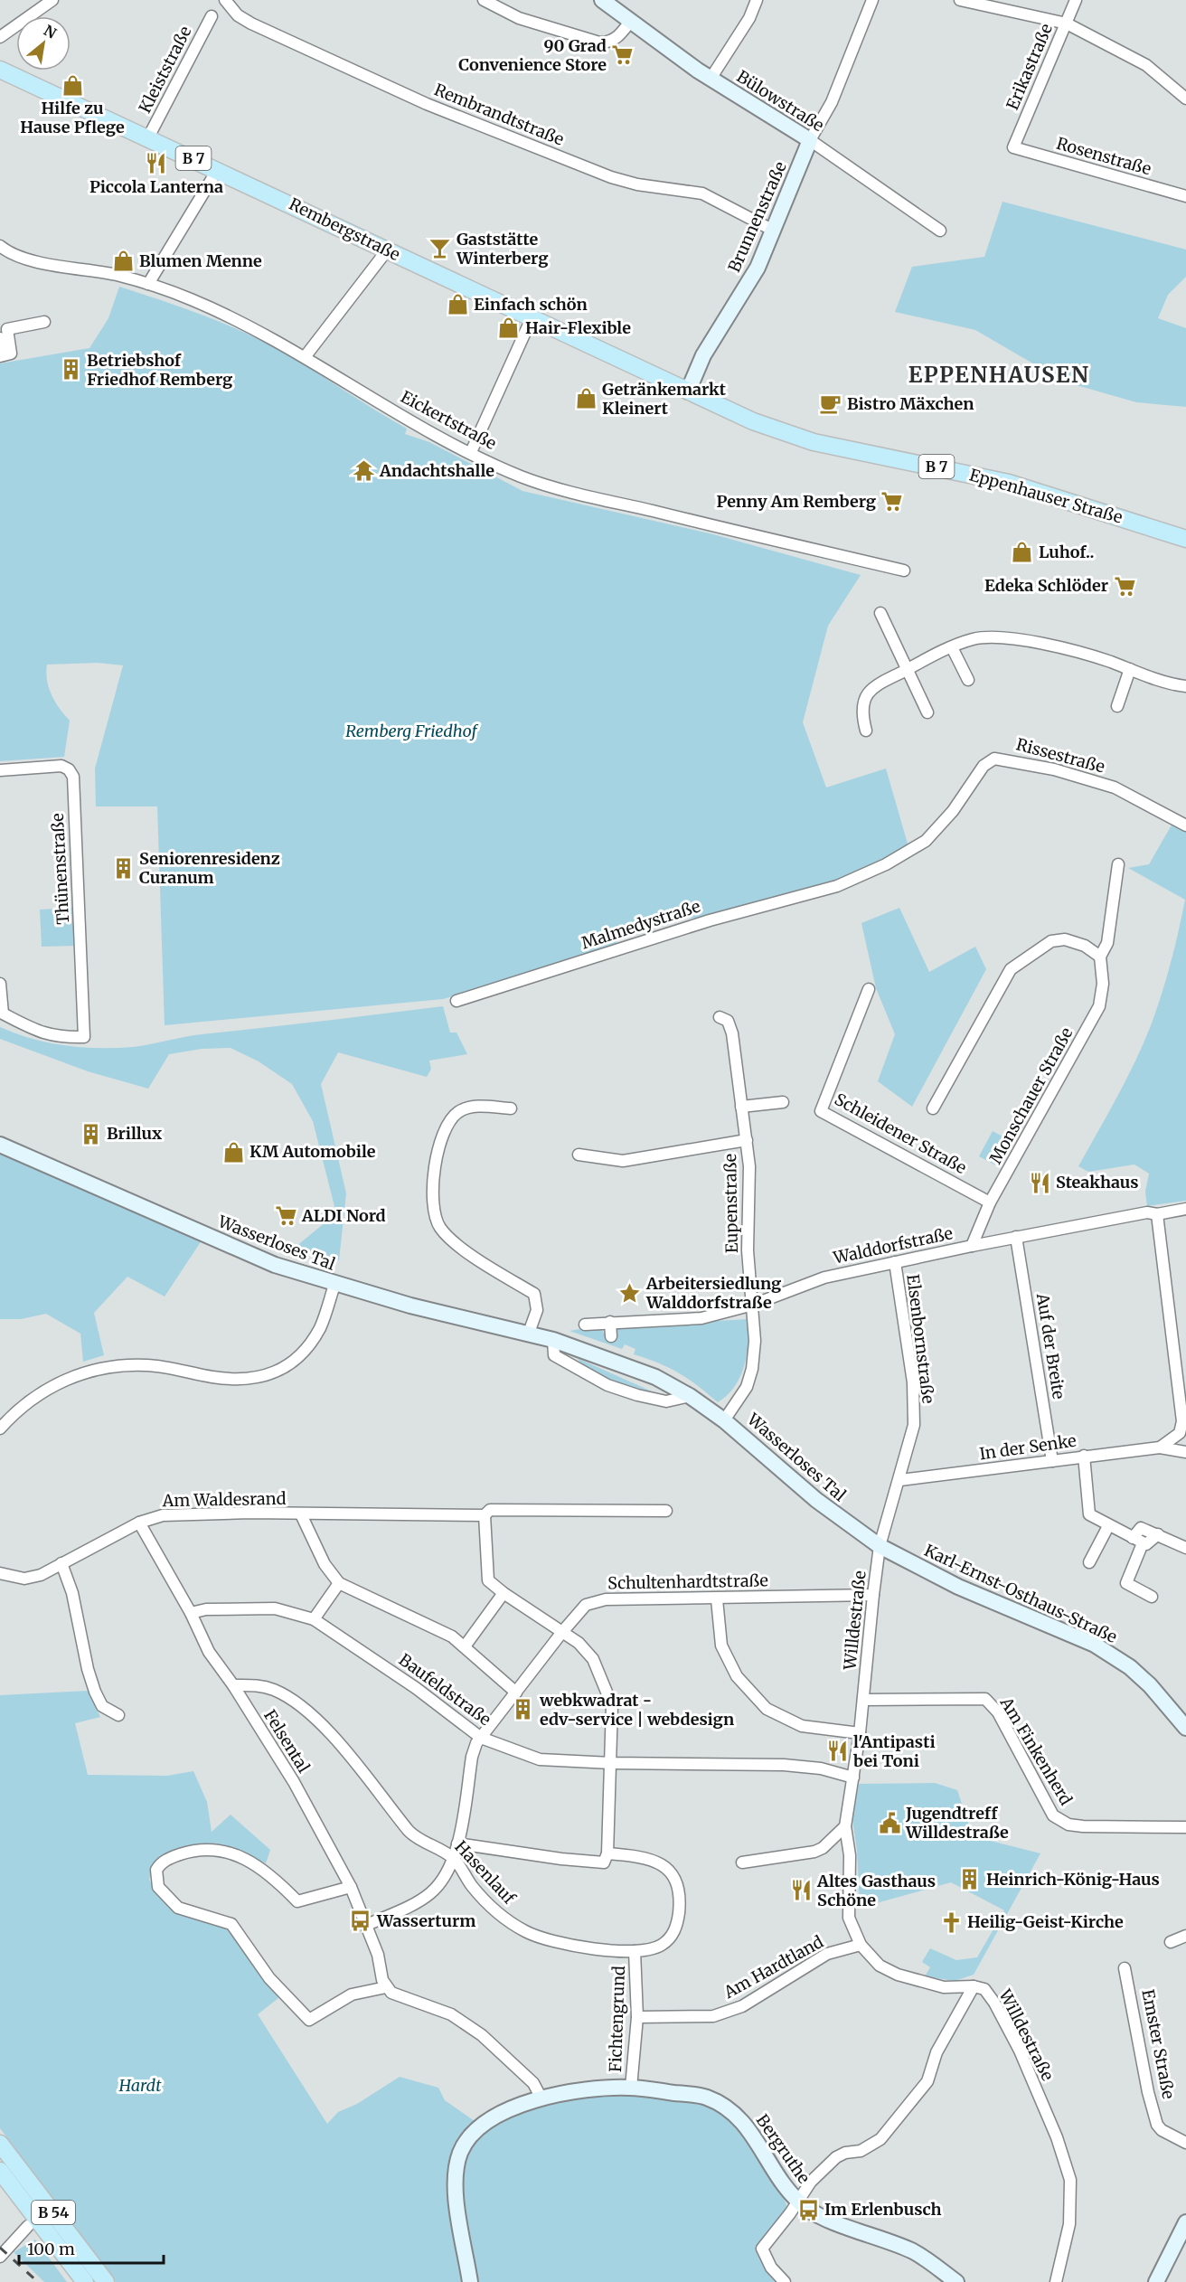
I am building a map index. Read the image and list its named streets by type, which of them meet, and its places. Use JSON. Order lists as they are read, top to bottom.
{
  "streets": {
    "main road": [
      "Bülowstraße",
      "B 7",
      "Brunnenstraße",
      "Rembergstraße",
      "Eppenhauser Straße",
      "Wasserloses Tal",
      "Karl-Ernst-Osthaus-Straße",
      "Bergruthe",
      "B 54"
    ],
    "street": [
      "Erikastraße",
      "Kleiststraße",
      "Rembrandtstraße",
      "Rosenstraße",
      "Eickertstraße",
      "Rissestraße",
      "Thünenstraße",
      "Malmedystraße",
      "Monschauer Straße",
      "Schleidener Straße",
      "Eupenstraße",
      "Walddorfstraße",
      "Elsenbornstraße",
      "Auf der Breite",
      "In der Senke",
      "Am Waldesrand",
      "Schultenhardtstraße",
      "Willdestraße",
      "Baufeldstraße",
      "Felsental",
      "Am Finkenherd",
      "Hasenlauf",
      "Am Hardtland",
      "Fichtengrund",
      "Emster Straße"
    ]
  },
  "crossings": [
    ["Erikastraße", "Rosenstraße"],
    ["Kleiststraße", "Rembergstraße"],
    ["Bülowstraße", "Brunnenstraße"],
    ["Rembrandtstraße", "Brunnenstraße"],
    ["Brunnenstraße", "Rembergstraße"],
    ["Brunnenstraße", "Eppenhauser Straße"],
    ["Rembergstraße", "Eppenhauser Straße"],
    ["Rissestraße", "Malmedystraße"],
    ["Monschauer Straße", "Schleidener Straße"],
    ["Monschauer Straße", "Walddorfstraße"],
    ["Eupenstraße", "Wasserloses Tal"],
    ["Eupenstraße", "Walddorfstraße"],
    ["Wasserloses Tal", "Elsenbornstraße"],
    ["Wasserloses Tal", "Karl-Ernst-Osthaus-Straße"],
    ["Wasserloses Tal", "Willdestraße"],
    ["Walddorfstraße", "Elsenbornstraße"],
    ["Walddorfstraße", "Auf der Breite"],
    ["Elsenbornstraße", "In der Senke"],
    ["Elsenbornstraße", "Karl-Ernst-Osthaus-Straße"],
    ["Elsenbornstraße", "Willdestraße"],
    ["Auf der Breite", "In der Senke"],
    ["Am Waldesrand", "Felsental"],
    ["Schultenhardtstraße", "Willdestraße"],
    ["Schultenhardtstraße", "Baufeldstraße"],
    ["Schultenhardtstraße", "Felsental"],
    ["Schultenhardtstraße", "Hasenlauf"],
    ["Karl-Ernst-Osthaus-Straße", "Willdestraße"],
    ["Willdestraße", "Baufeldstraße"],
    ["Willdestraße", "Am Finkenherd"],
    ["Willdestraße", "Am Hardtland"],
    ["Baufeldstraße", "Felsental"],
    ["Felsental", "Hasenlauf"],
    ["Hasenlauf", "Fichtengrund"],
    ["Am Hardtland", "Fichtengrund"],
    ["Fichtengrund", "Bergruthe"]
  ],
  "districts": ["EPPENHAUSEN"],
  "parks": ["Remberg Friedhof", "Hardt"],
  "places": {
    "supermarket": [
      "90 Grad Convenience Store",
      "Penny Am Remberg",
      "Edeka Schlöder",
      "ALDI Nord"
    ],
    "shop": [
      "Hilfe zu Hause Pflege",
      "Blumen Menne",
      "Einfach schön",
      "Hair-Flexible",
      "Getränkemarkt Kleinert",
      "Luhof..",
      "KM Automobile"
    ],
    "restaurant": [
      "Piccola Lanterna",
      "Steakhaus",
      "l'Antipasti bei Toni",
      "Altes Gasthaus Schöne"
    ],
    "bar": ["Gaststätte Winterberg"],
    "building": [
      "Betriebshof Friedhof Remberg",
      "Seniorenresidenz Curanum",
      "Brillux",
      "webkwadrat - edv-service | webdesign",
      "Heinrich-König-Haus"
    ],
    "cafe": ["Bistro Mäxchen"],
    "temple": ["Andachtshalle"],
    "place": ["Arbeitersiedlung Walddorfstraße"],
    "public building": ["Jugendtreff Willdestraße"],
    "bus stop": ["Wasserturm", "Im Erlenbusch"],
    "church": ["Heilig-Geist-Kirche"]
  },
  "scale_bar": "100 m",
  "north": "top right"
}
